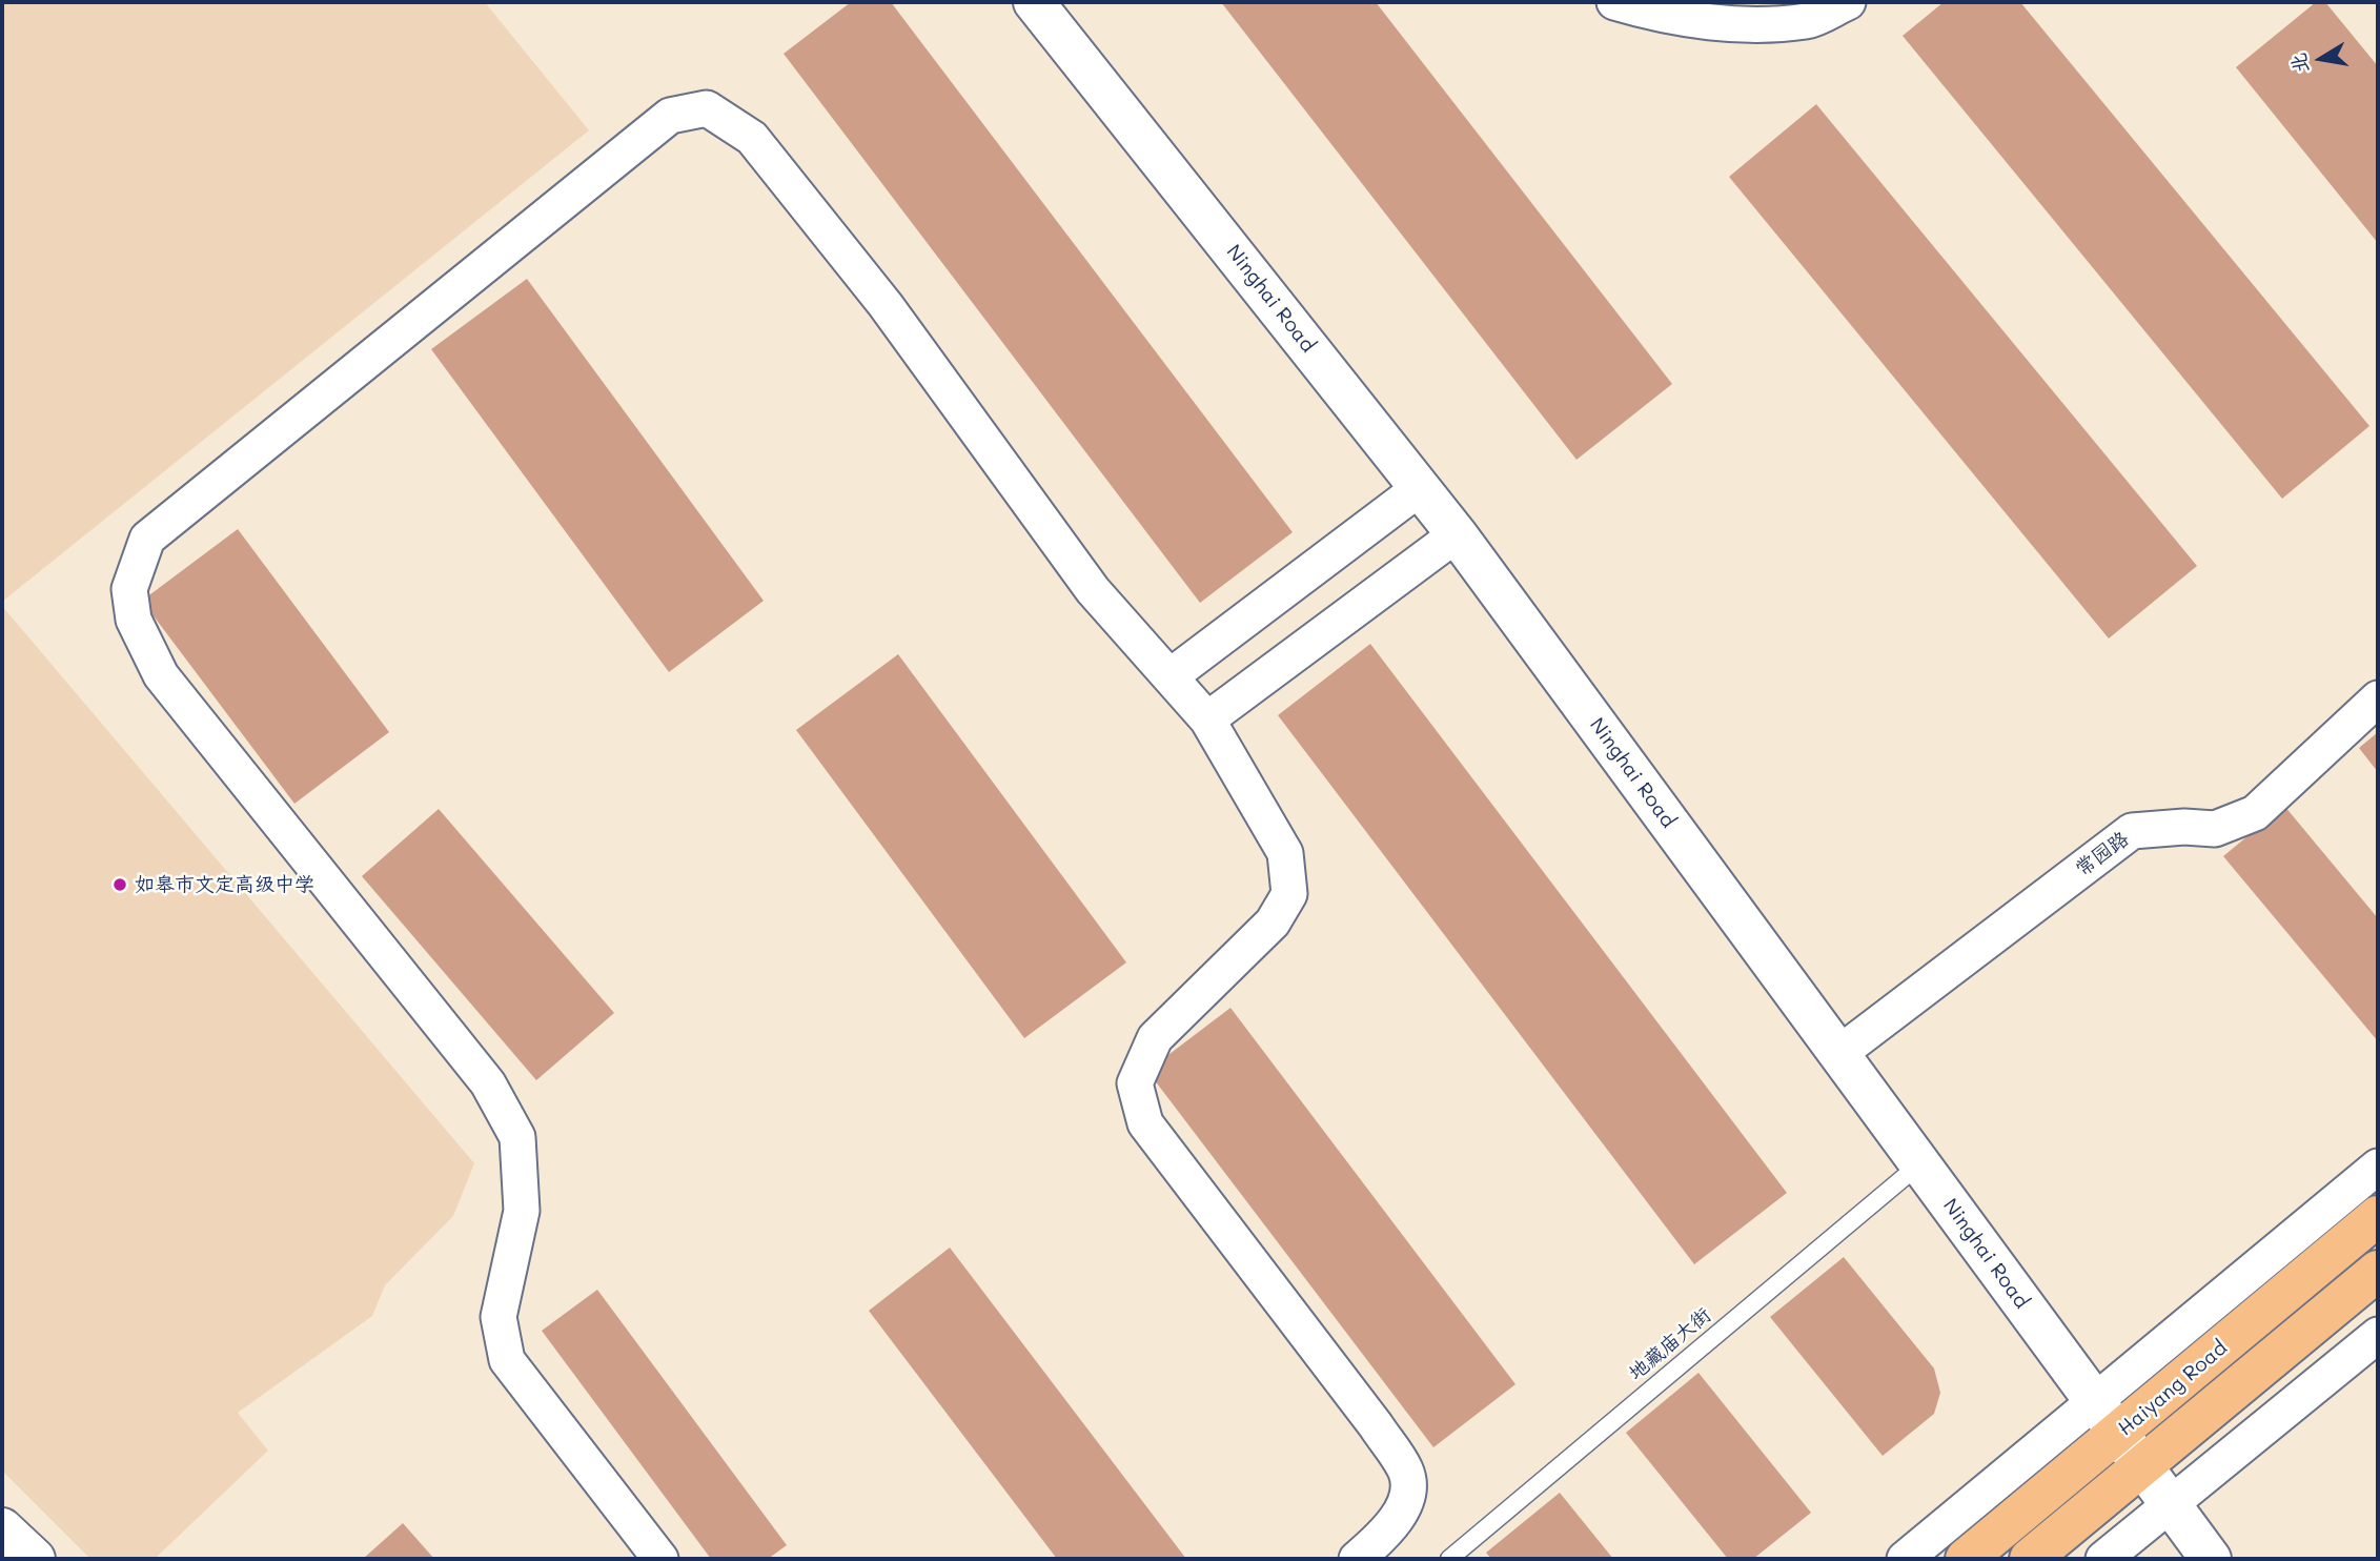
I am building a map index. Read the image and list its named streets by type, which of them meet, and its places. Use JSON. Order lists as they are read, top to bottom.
{
  "streets": {
    "main road": ["Haiyang Road"],
    "street": ["Ninghai Road", "常园路"],
    "lane": ["地藏庙大街"]
  },
  "crossings": [
    ["Ninghai Road", "常园路"],
    ["Ninghai Road", "地藏庙大街"],
    ["Ninghai Road", "Haiyang Road"]
  ],
  "places": ["如皋市文定高级中学"],
  "north": "left"
}
